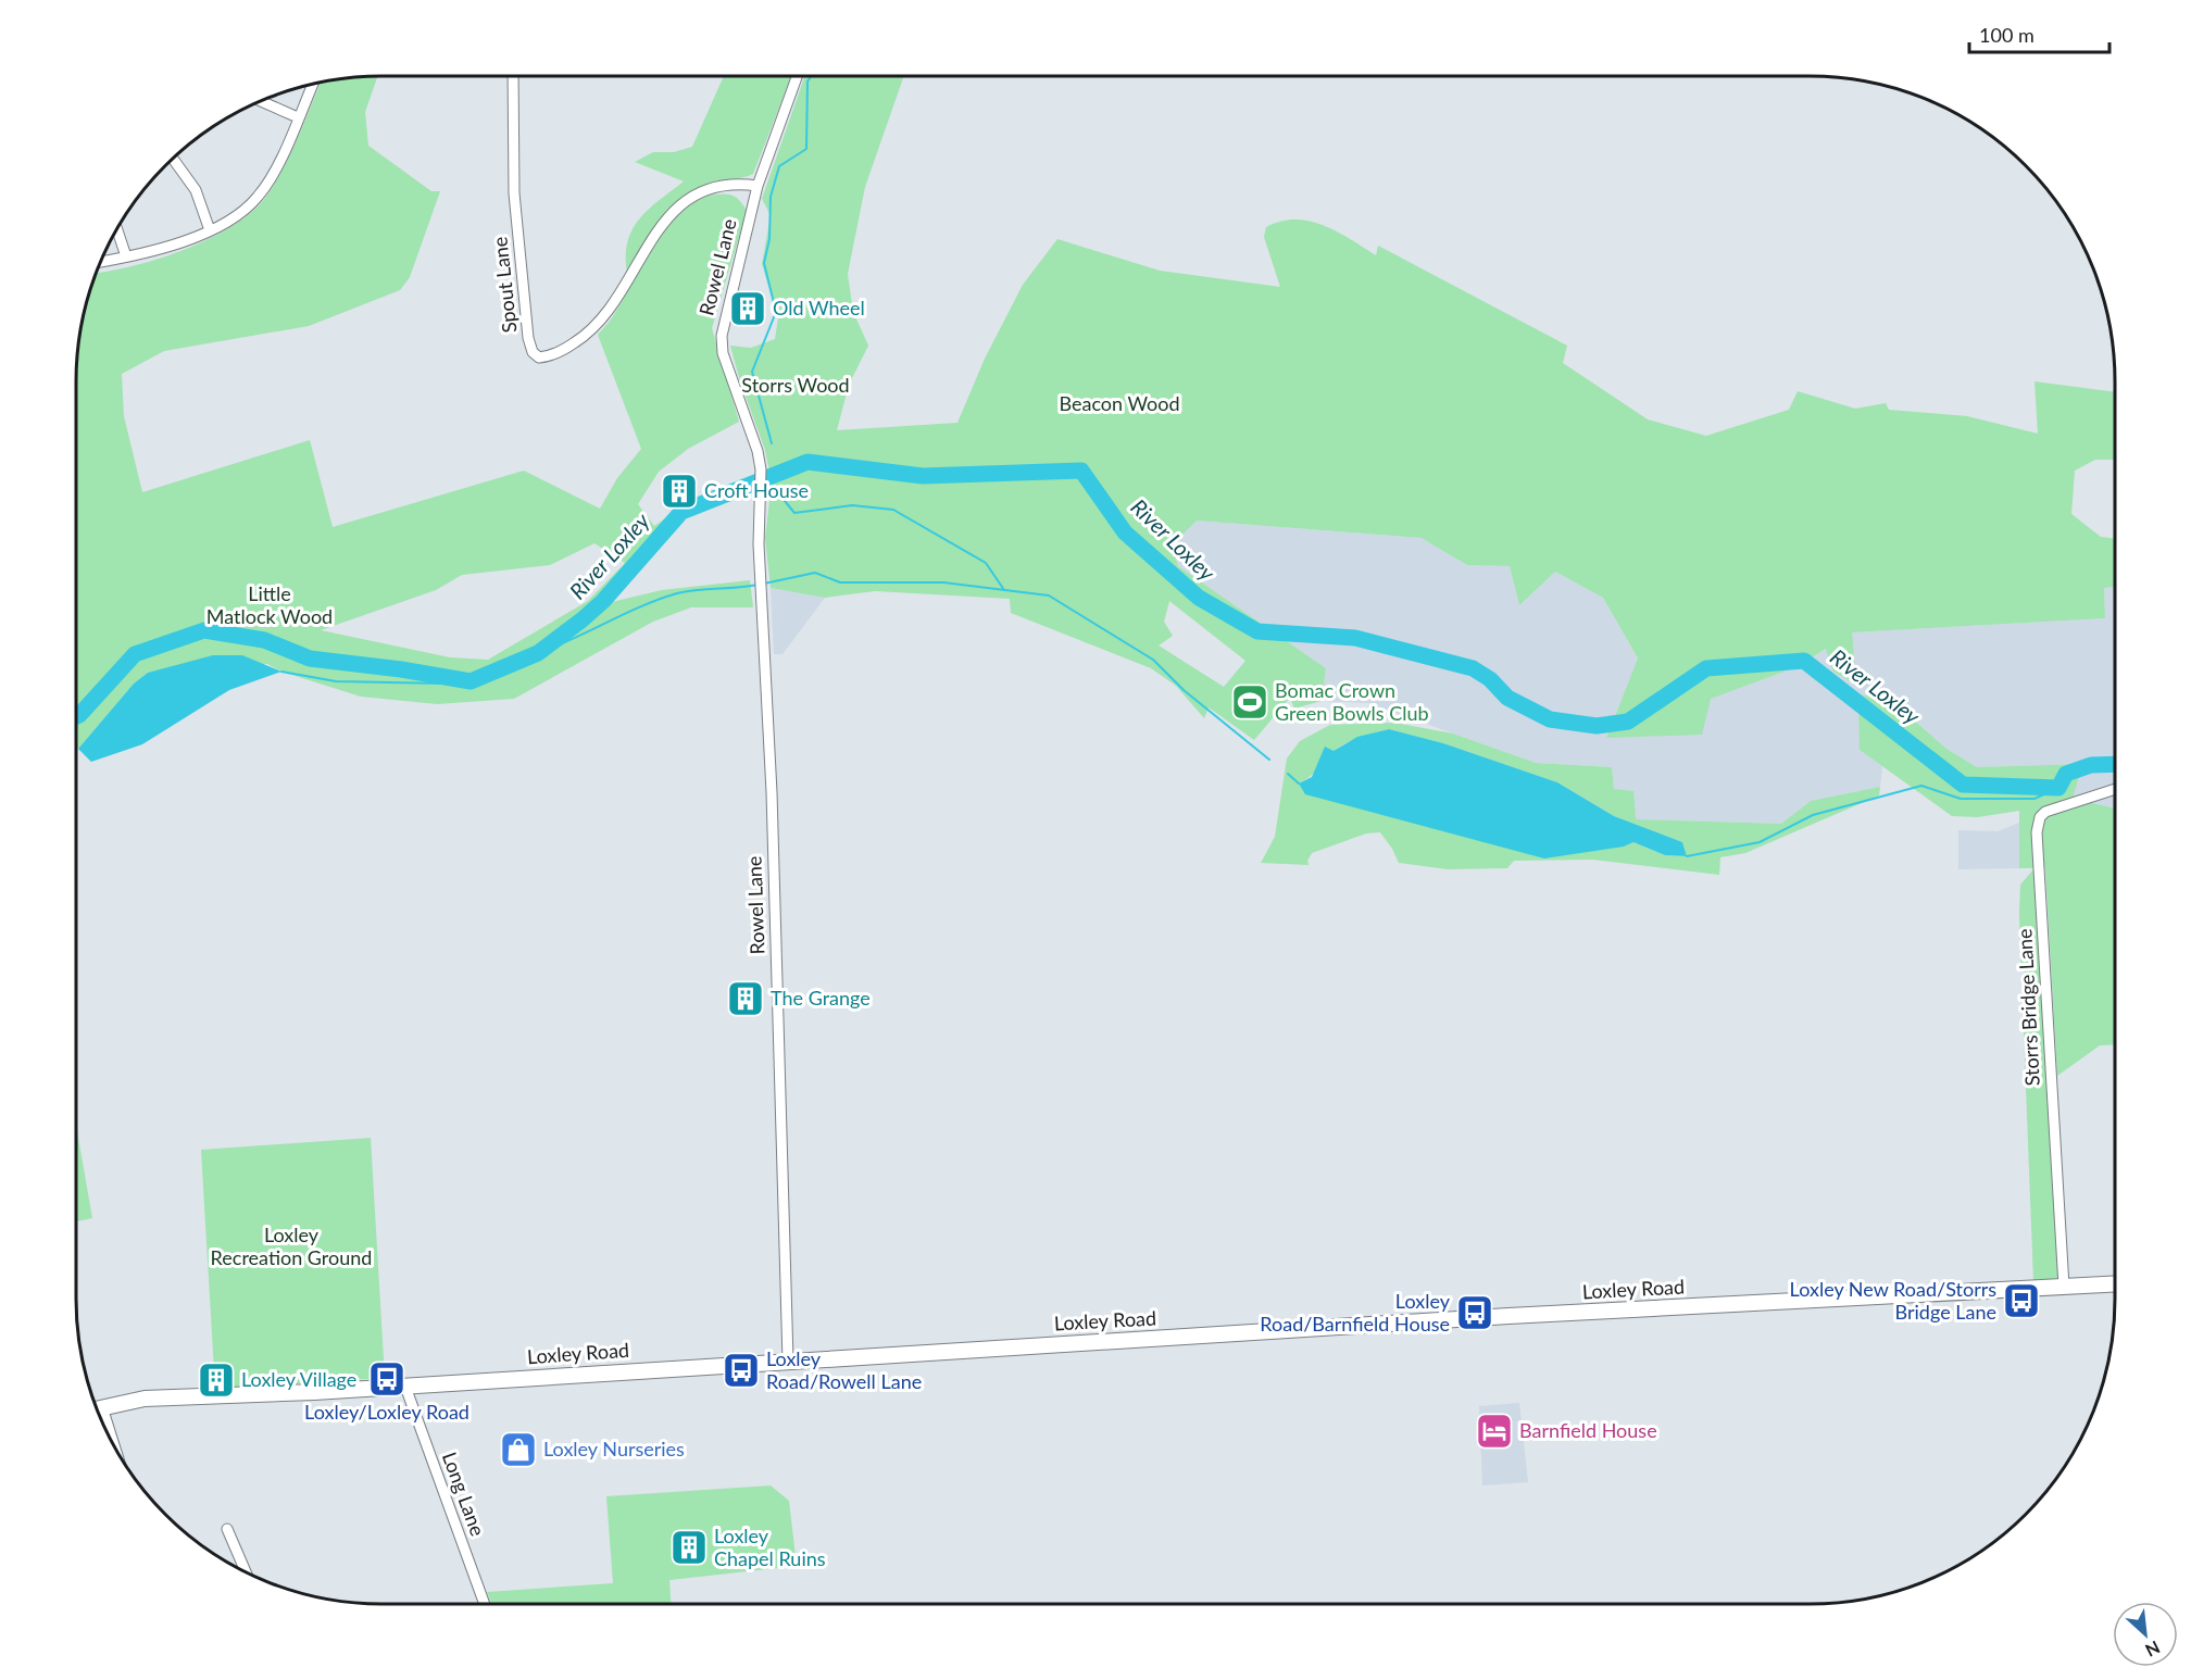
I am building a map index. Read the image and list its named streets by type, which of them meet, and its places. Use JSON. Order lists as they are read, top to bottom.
{
  "streets": {
    "main road": ["Loxley Road"],
    "street": [
      "Rowel Lane",
      "Spout Lane",
      "Storrs Bridge Lane",
      "Long Lane"
    ]
  },
  "crossings": [
    ["Rowel Lane", "Spout Lane"],
    ["Rowel Lane", "Loxley Road"],
    ["Storrs Bridge Lane", "Loxley Road"],
    ["Loxley Road", "Long Lane"]
  ],
  "water": ["River Loxley"],
  "parks": [
    "Storrs Wood",
    "Beacon Wood",
    "Little Matlock Wood",
    "Loxley Recreation Ground"
  ],
  "places": {
    "building": [
      "Old Wheel",
      "Croft House",
      "The Grange",
      "Loxley Village",
      "Loxley Chapel Ruins"
    ],
    "sports": ["Bomac Crown Green Bowls Club"],
    "bus stop": [
      "Loxley New Road/Storrs Bridge Lane",
      "Loxley Road/Barnfield House",
      "Loxley Road/Rowell Lane",
      "Loxley/Loxley Road"
    ],
    "hotel": ["Barnfield House"],
    "shop": ["Loxley Nurseries"]
  },
  "scale_bar": "100 m",
  "north": "bottom right"
}
